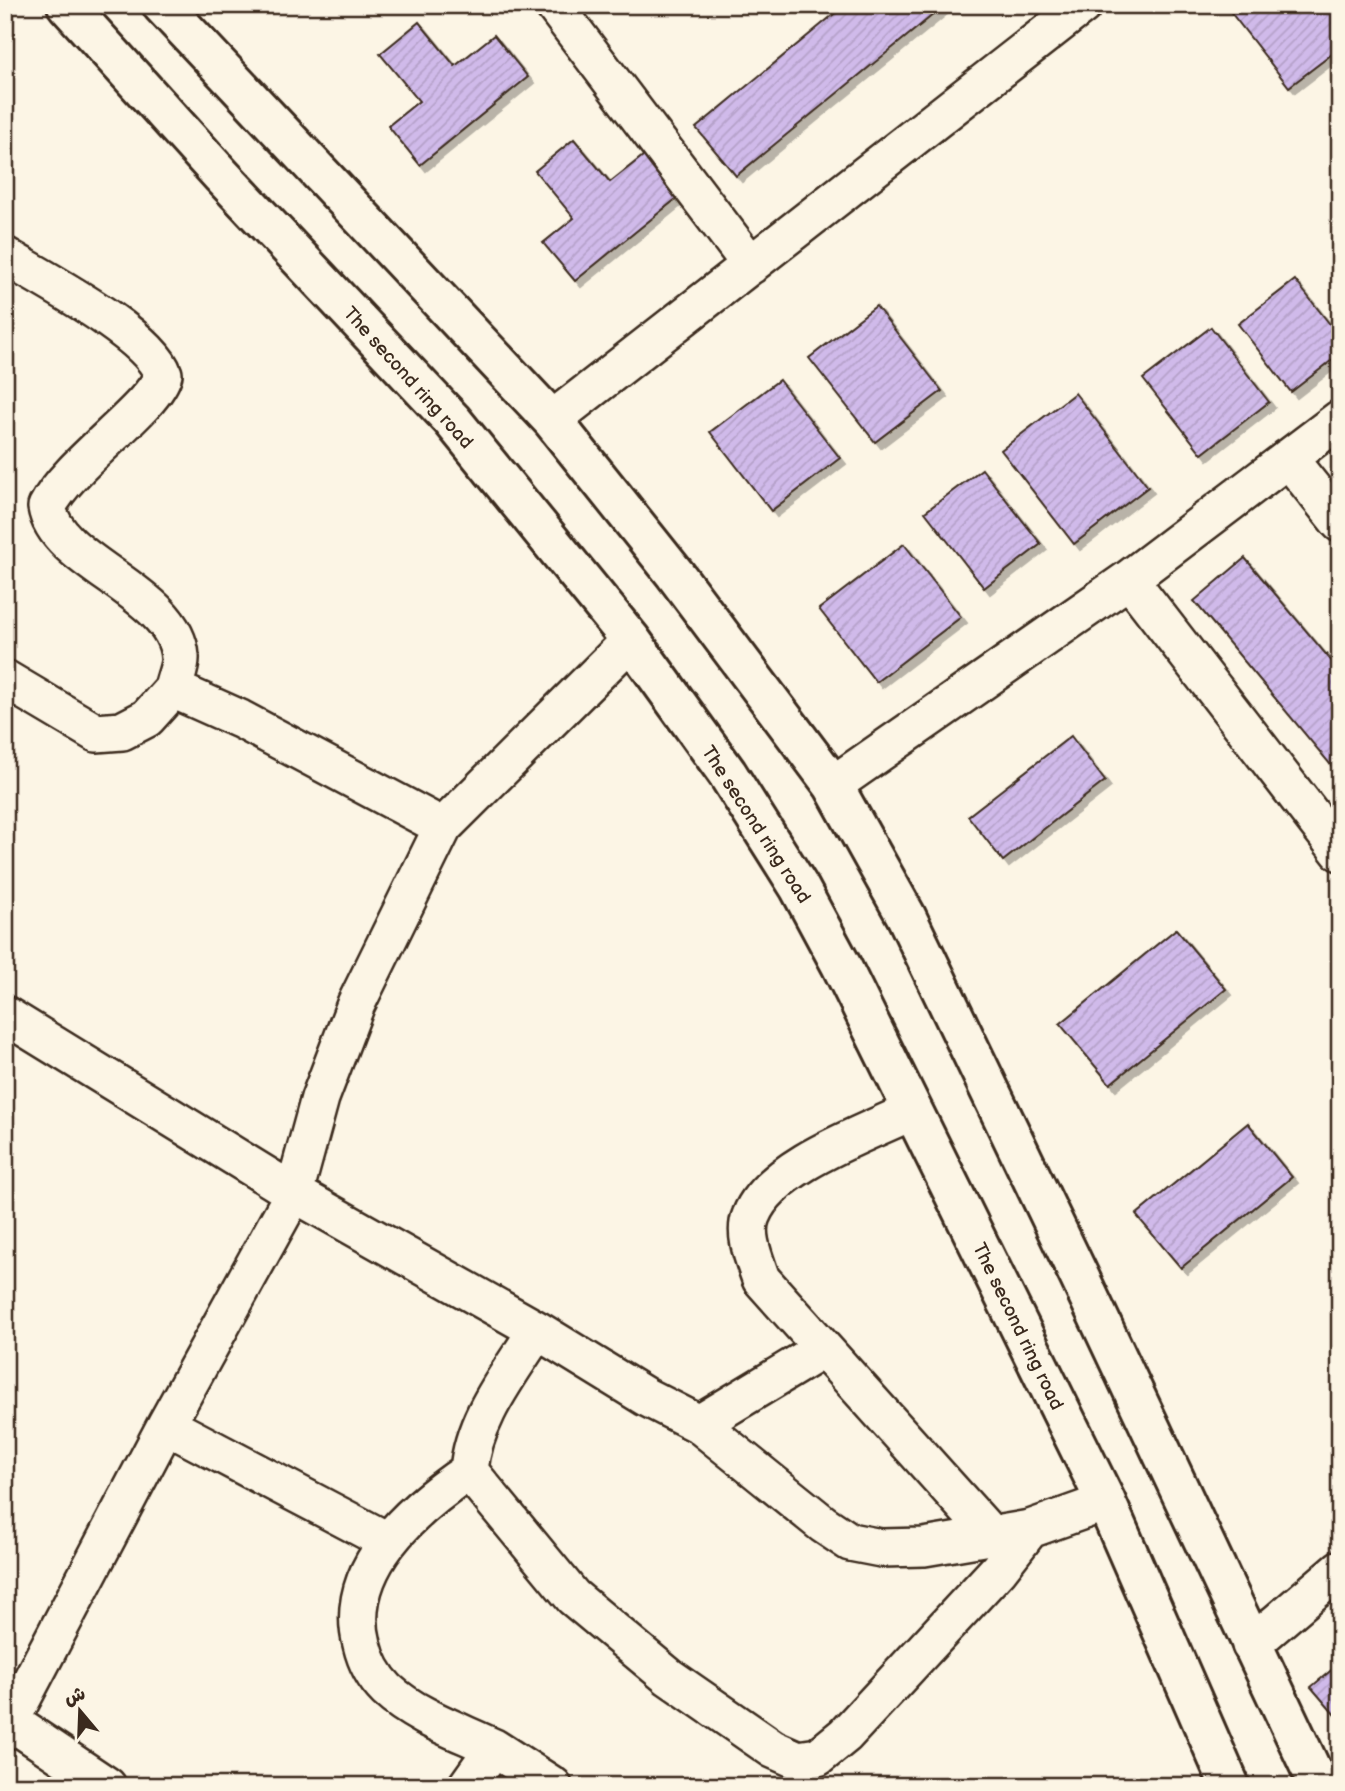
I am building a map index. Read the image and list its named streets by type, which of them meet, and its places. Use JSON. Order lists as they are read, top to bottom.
{
  "streets": {
    "main road": ["The second ring road"]
  },
  "north": "top"
}
